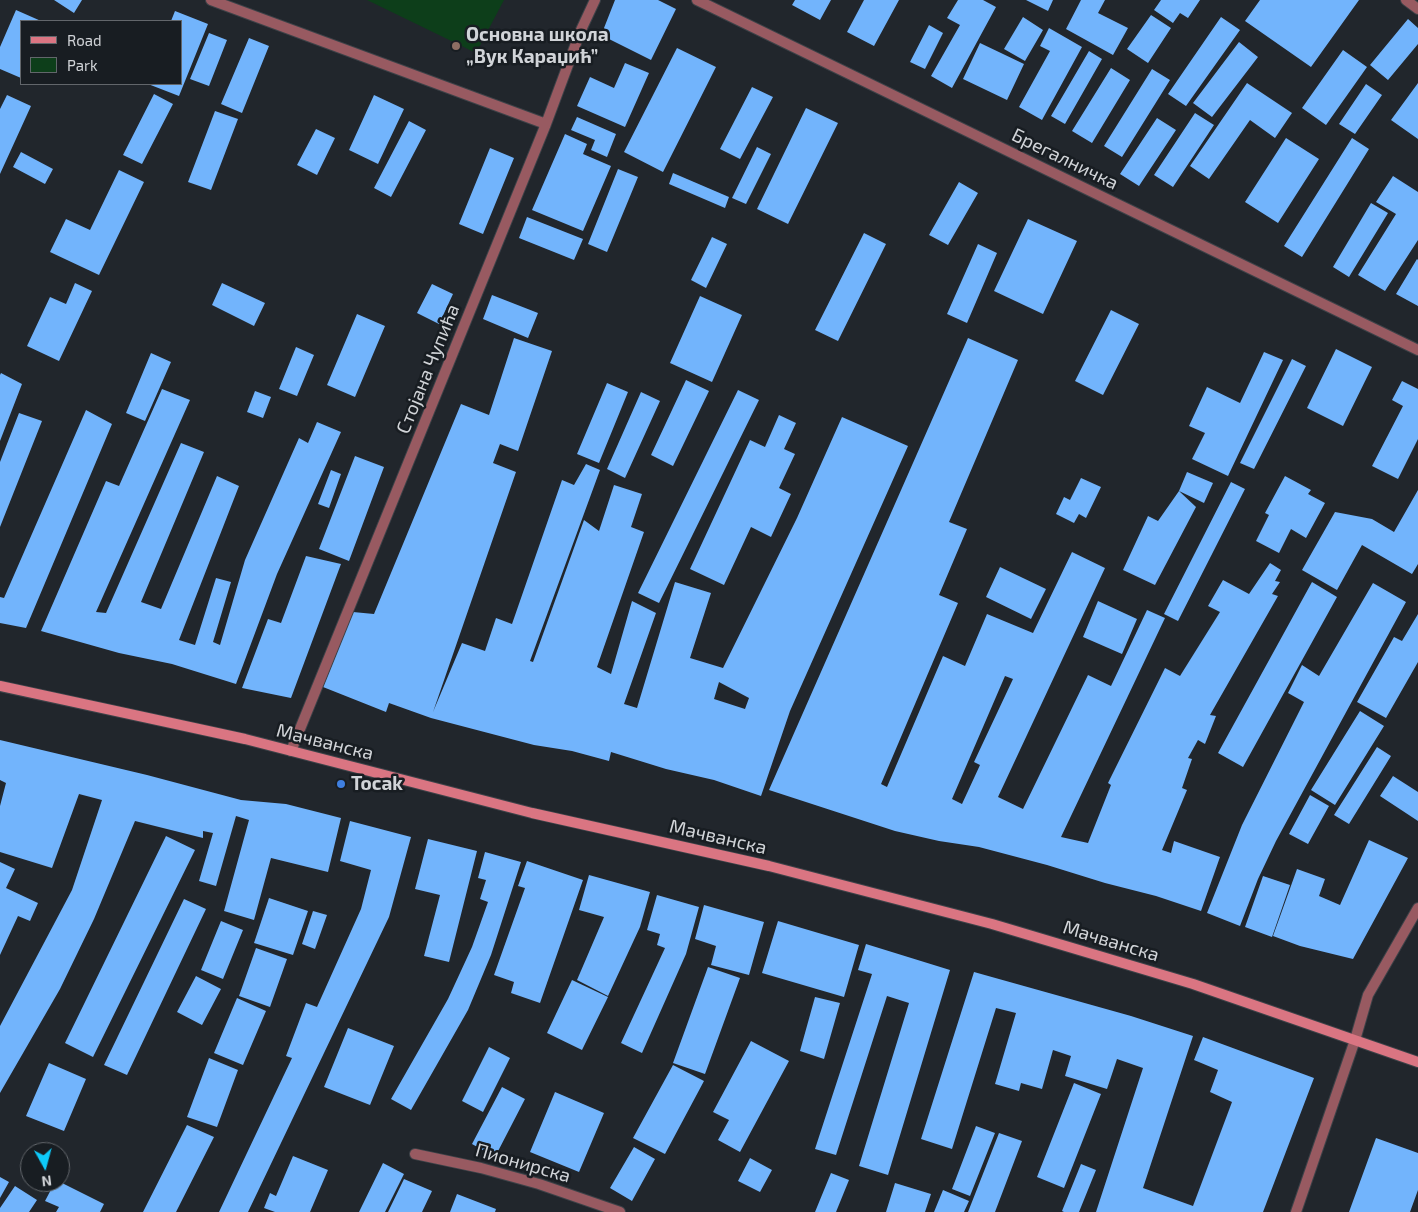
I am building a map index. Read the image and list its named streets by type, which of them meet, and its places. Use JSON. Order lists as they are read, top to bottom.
{
  "streets": {
    "main road": ["Мачванска"],
    "street": ["Брегалничка", "Стојана Чупића", "Пионирска"]
  },
  "crossings": [
    ["Стојана Чупића", "Мачванска"]
  ],
  "places": ["Основна школа „Вук Караџић”", "Tocak"],
  "legend": ["Road", "Park"],
  "north": "bottom"
}
